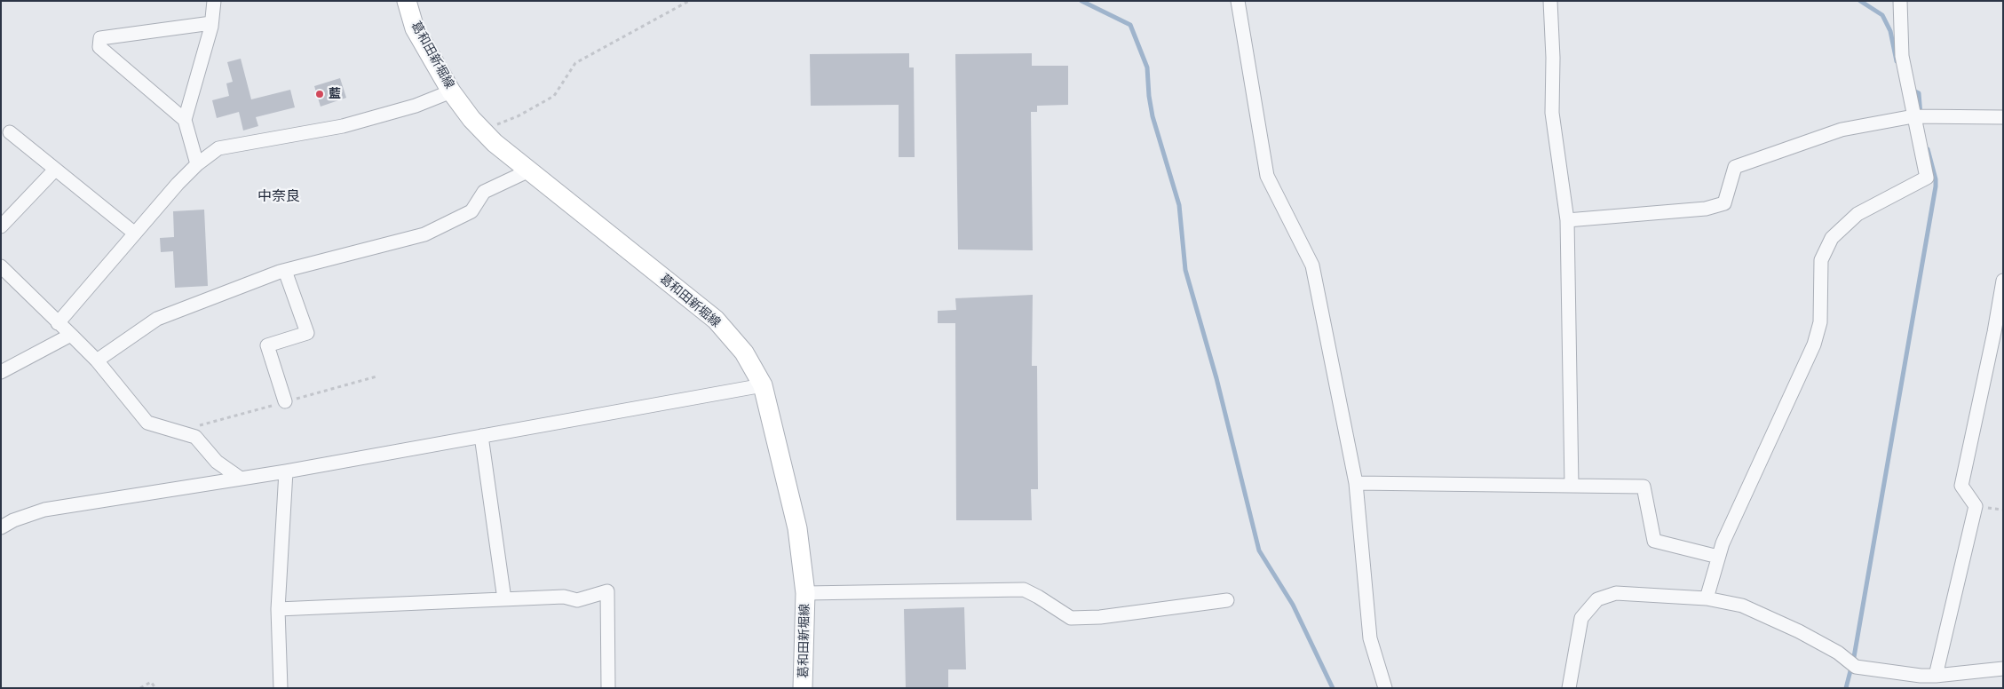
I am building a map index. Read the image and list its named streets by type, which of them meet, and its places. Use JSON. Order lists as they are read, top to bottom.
{
  "streets": {
    "main road": ["葛和田新堀線"]
  },
  "districts": ["中奈良"],
  "places": ["藍"]
}
